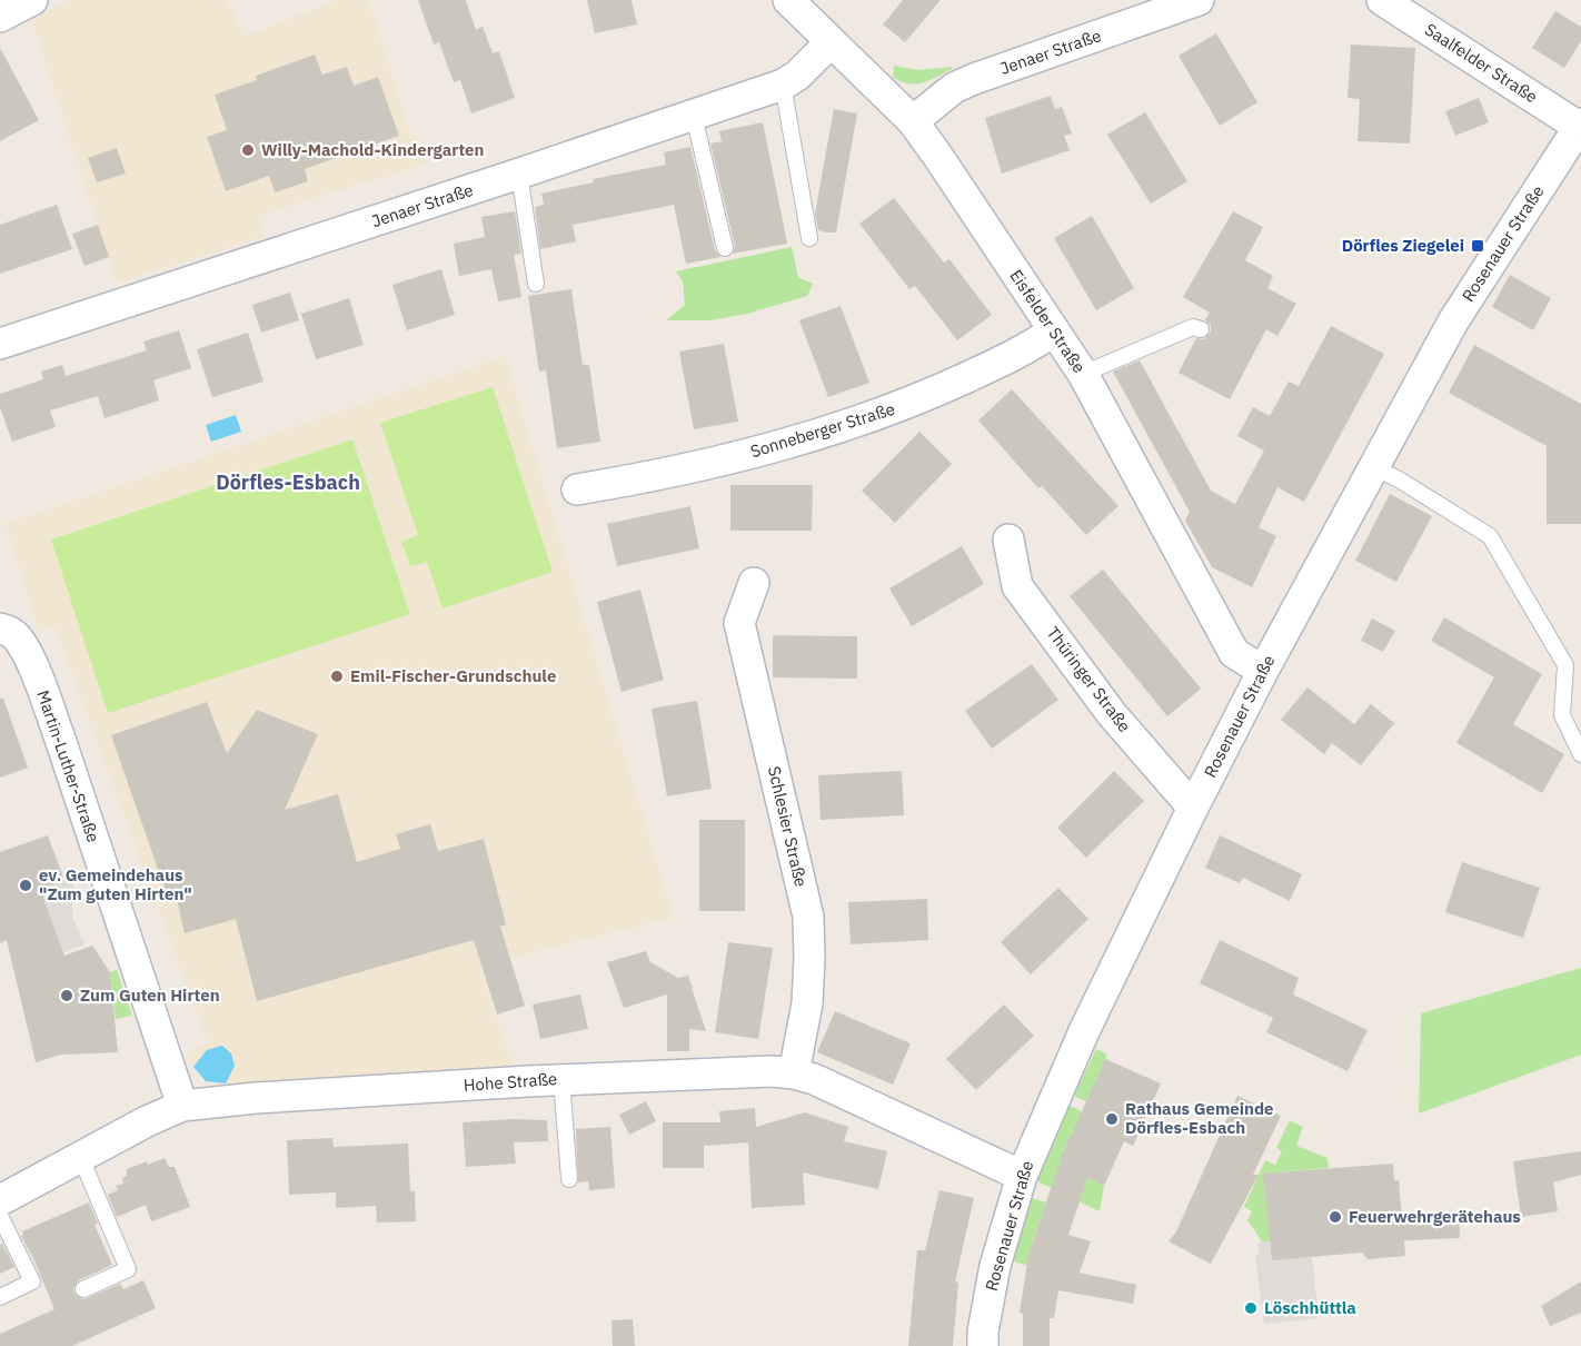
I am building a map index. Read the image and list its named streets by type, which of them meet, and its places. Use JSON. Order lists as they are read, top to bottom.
{
  "streets": {
    "street": [
      "Jenaer Straße",
      "Saalfelder Straße",
      "Rosenauer Straße",
      "Eisfelder Straße",
      "Sonneberger Straße",
      "Thüringer Straße",
      "Martin-Luther-Straße",
      "Schlesier Straße",
      "Hohe Straße"
    ]
  },
  "crossings": [
    ["Jenaer Straße", "Eisfelder Straße"],
    ["Saalfelder Straße", "Rosenauer Straße"],
    ["Rosenauer Straße", "Eisfelder Straße"],
    ["Rosenauer Straße", "Thüringer Straße"],
    ["Rosenauer Straße", "Hohe Straße"],
    ["Eisfelder Straße", "Sonneberger Straße"],
    ["Martin-Luther-Straße", "Hohe Straße"],
    ["Schlesier Straße", "Hohe Straße"]
  ],
  "districts": ["Dörfles-Esbach"],
  "places": {
    "other": [
      "Willy-Machold-Kindergarten",
      "Emil-Fischer-Grundschule",
      "ev. Gemeindehaus \"Zum guten Hirten\"",
      "Zum Guten Hirten",
      "Rathaus Gemeinde Dörfles-Esbach",
      "Feuerwehrgerätehaus",
      "Löschhüttla"
    ],
    "transit": ["Dörfles Ziegelei"]
  }
}
